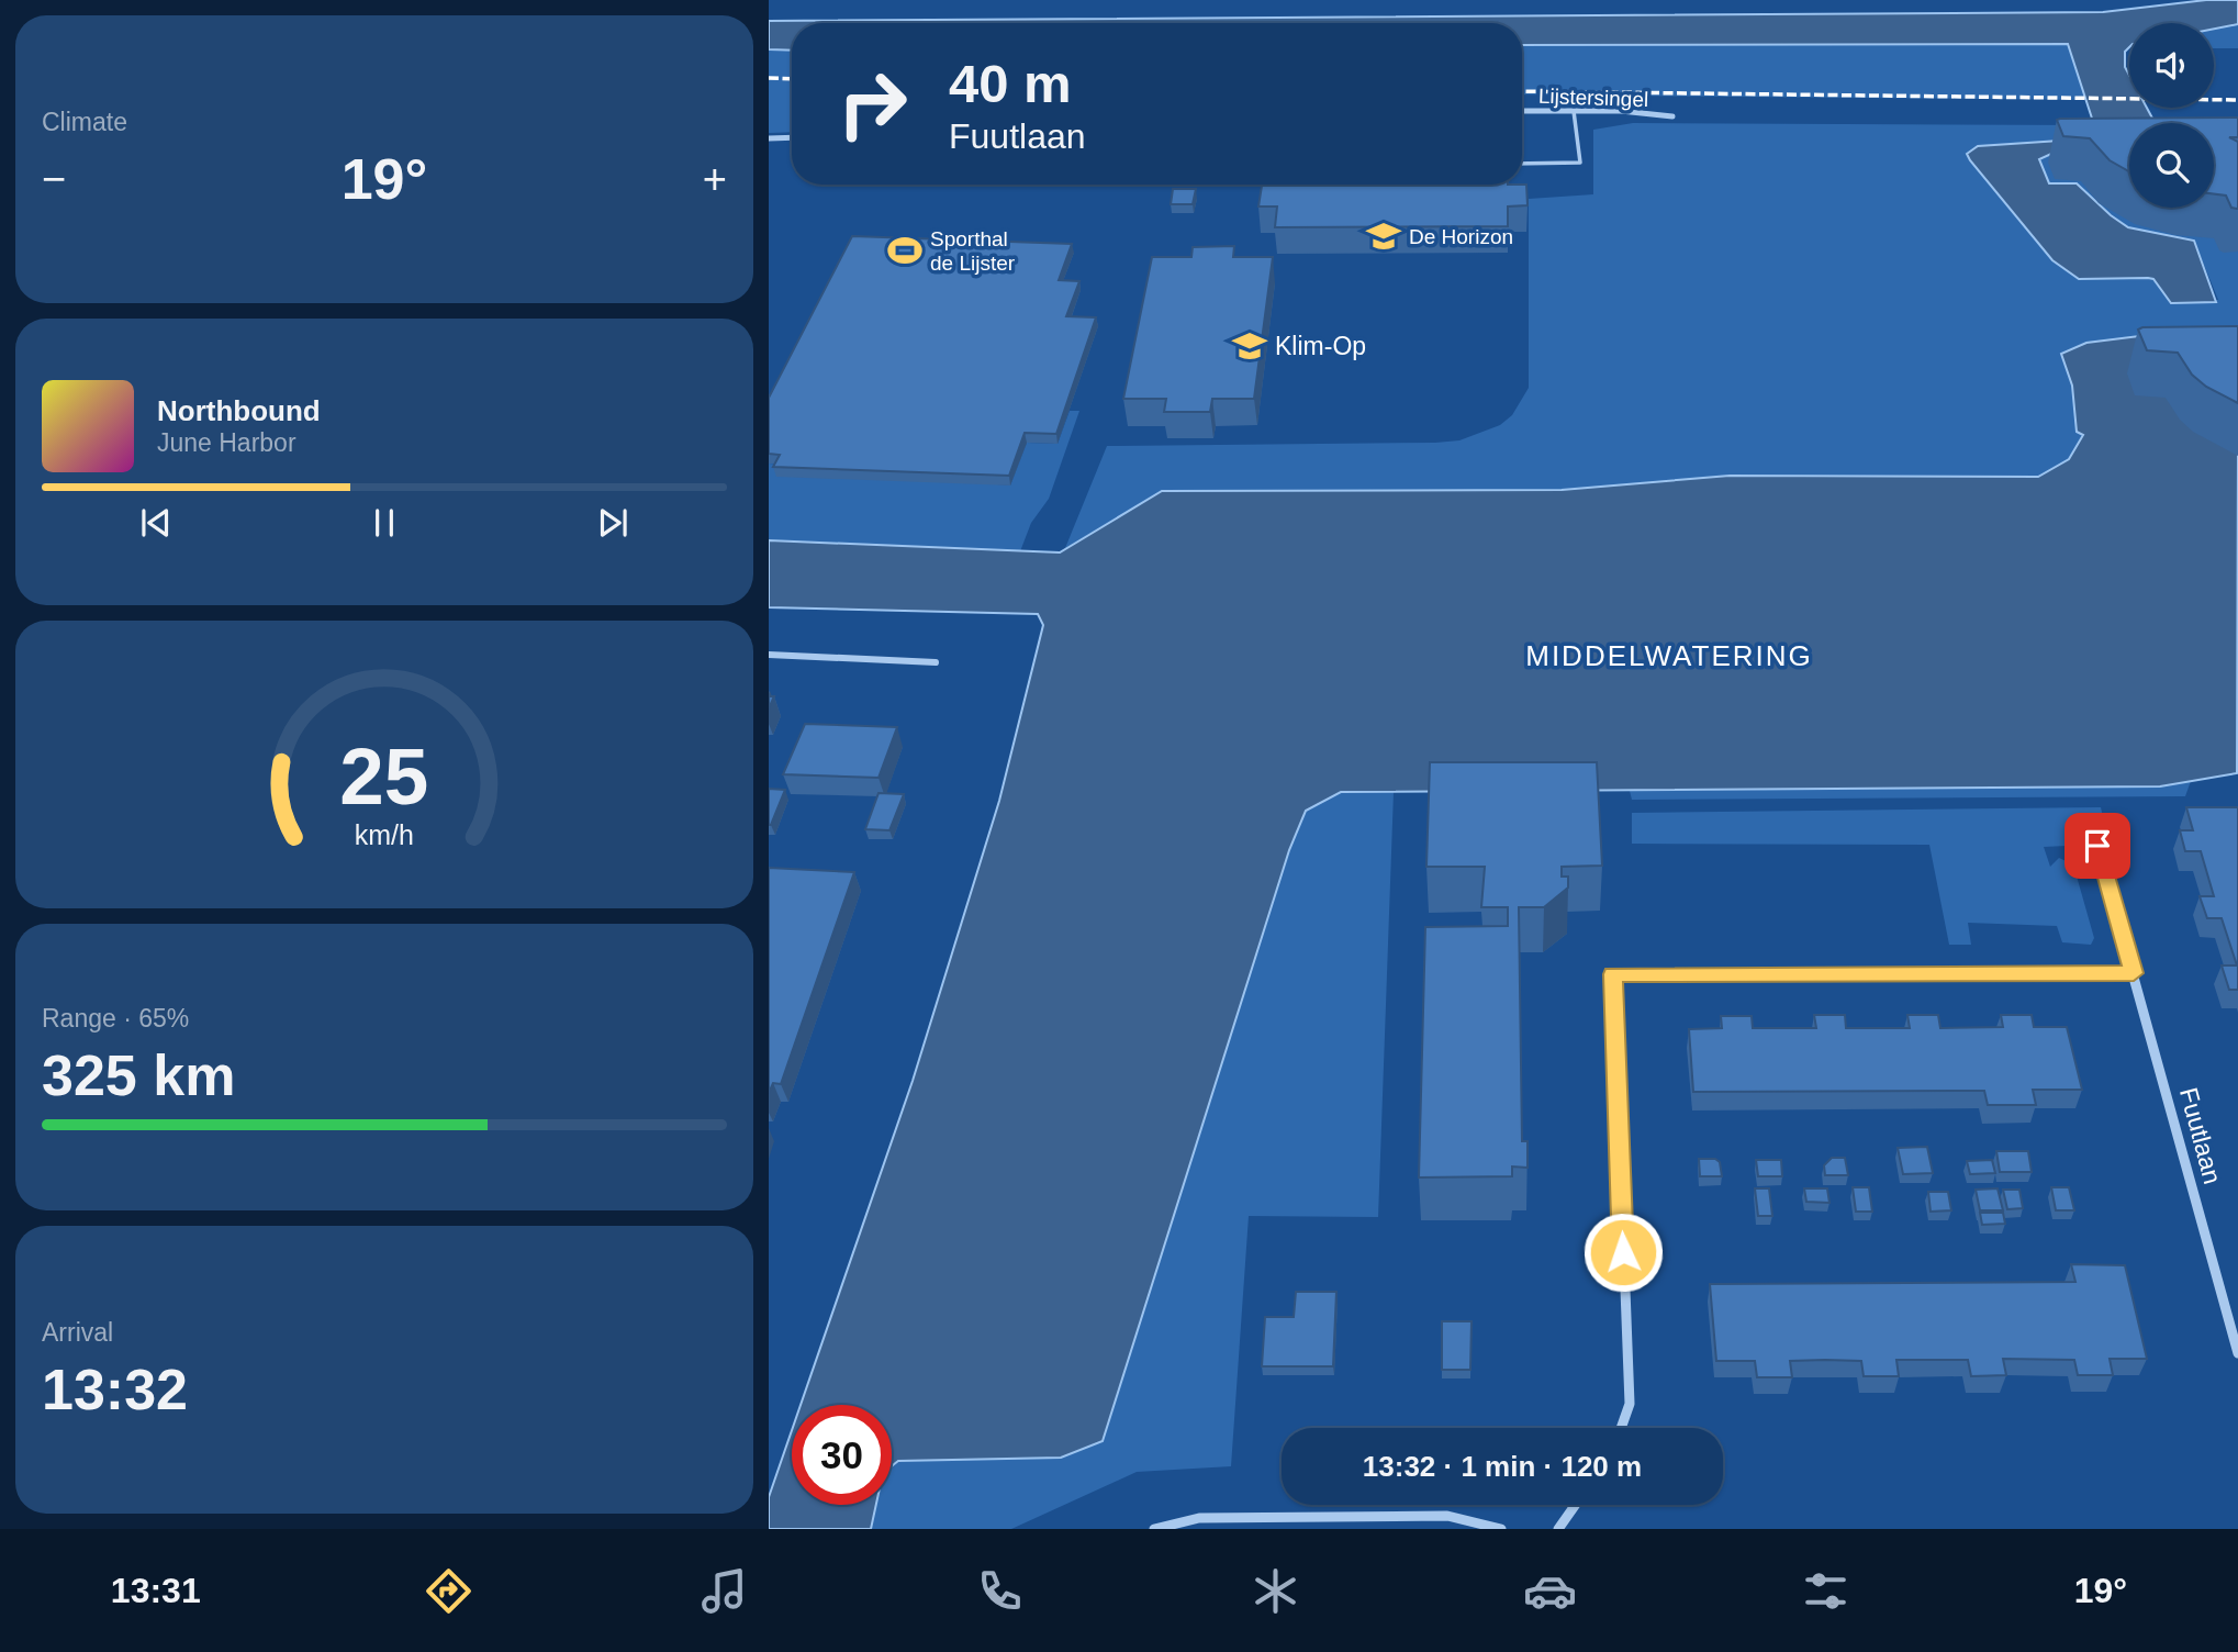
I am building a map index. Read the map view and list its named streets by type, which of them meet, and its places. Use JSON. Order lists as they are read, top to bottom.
{
  "streets": {
    "street": ["Lijstersingel", "Fuutlaan"]
  },
  "districts": ["MIDDELWATERING"],
  "places": {
    "school or university": ["De Horizon", "Klim-Op"],
    "sports": ["Sporthal de Lijster"]
  },
  "page": {
    "tile": [
      "Climate",
      ["Range · 65%", "325 km"],
      ["Arrival", "13:32"]
    ],
    "turn": ["40 m", "Fuutlaan"],
    "heat": ["−", "19°", "+"],
    "song": ["Northbound", "June Harbor"],
    "limit": "30",
    "trip": "13:32 · 1 min · 120 m",
    "tabs": ["13:31", "19°"],
    "gauge": ["25", "km/h"]
  }
}
